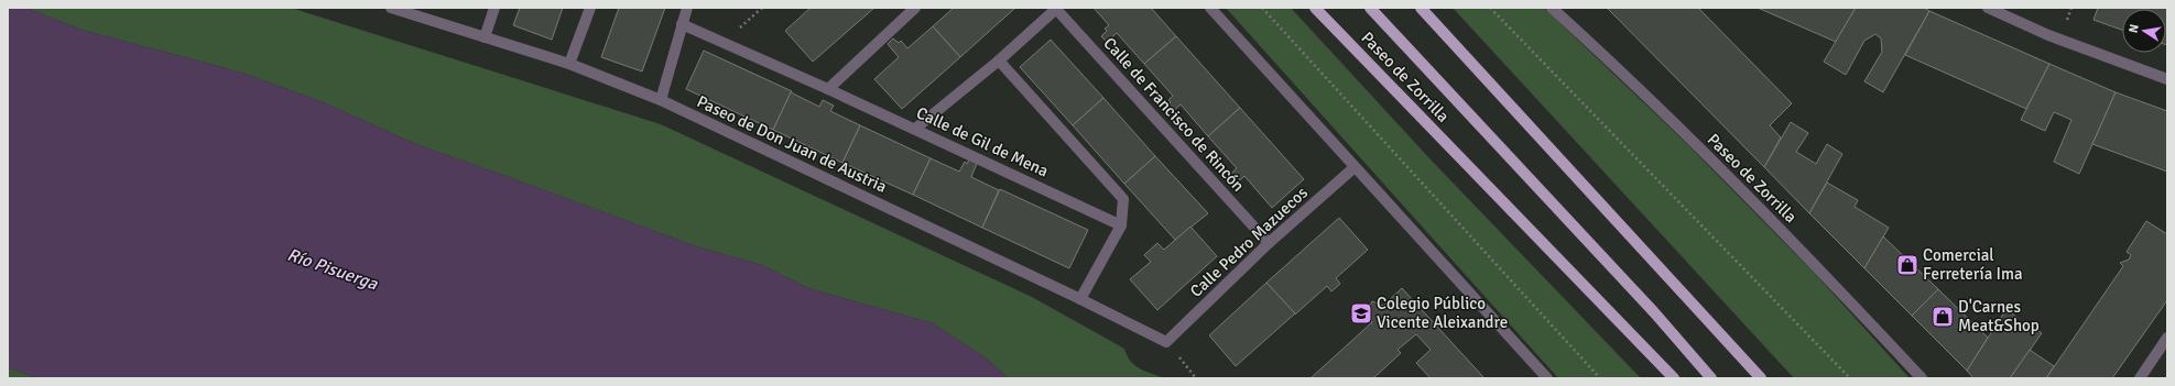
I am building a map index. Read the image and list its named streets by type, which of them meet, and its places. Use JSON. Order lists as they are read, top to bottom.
{
  "streets": {
    "main road": ["Paseo de Zorrilla"],
    "street": [
      "Calle de Francisco de Rincón",
      "Calle de Gil de Mena",
      "Paseo de Don Juan de Austria",
      "Calle Pedro Mazuecos"
    ]
  },
  "crossings": [
    ["Calle de Francisco de Rincón", "Calle Pedro Mazuecos"],
    ["Paseo de Don Juan de Austria", "Calle Pedro Mazuecos"]
  ],
  "water": ["Río Pisuerga"],
  "places": {
    "shop": ["Comercial Ferretería Ima", "D'Carnes Meat&Shop"],
    "school or university": ["Colegio Público Vicente Aleixandre"]
  },
  "north": "left"
}
